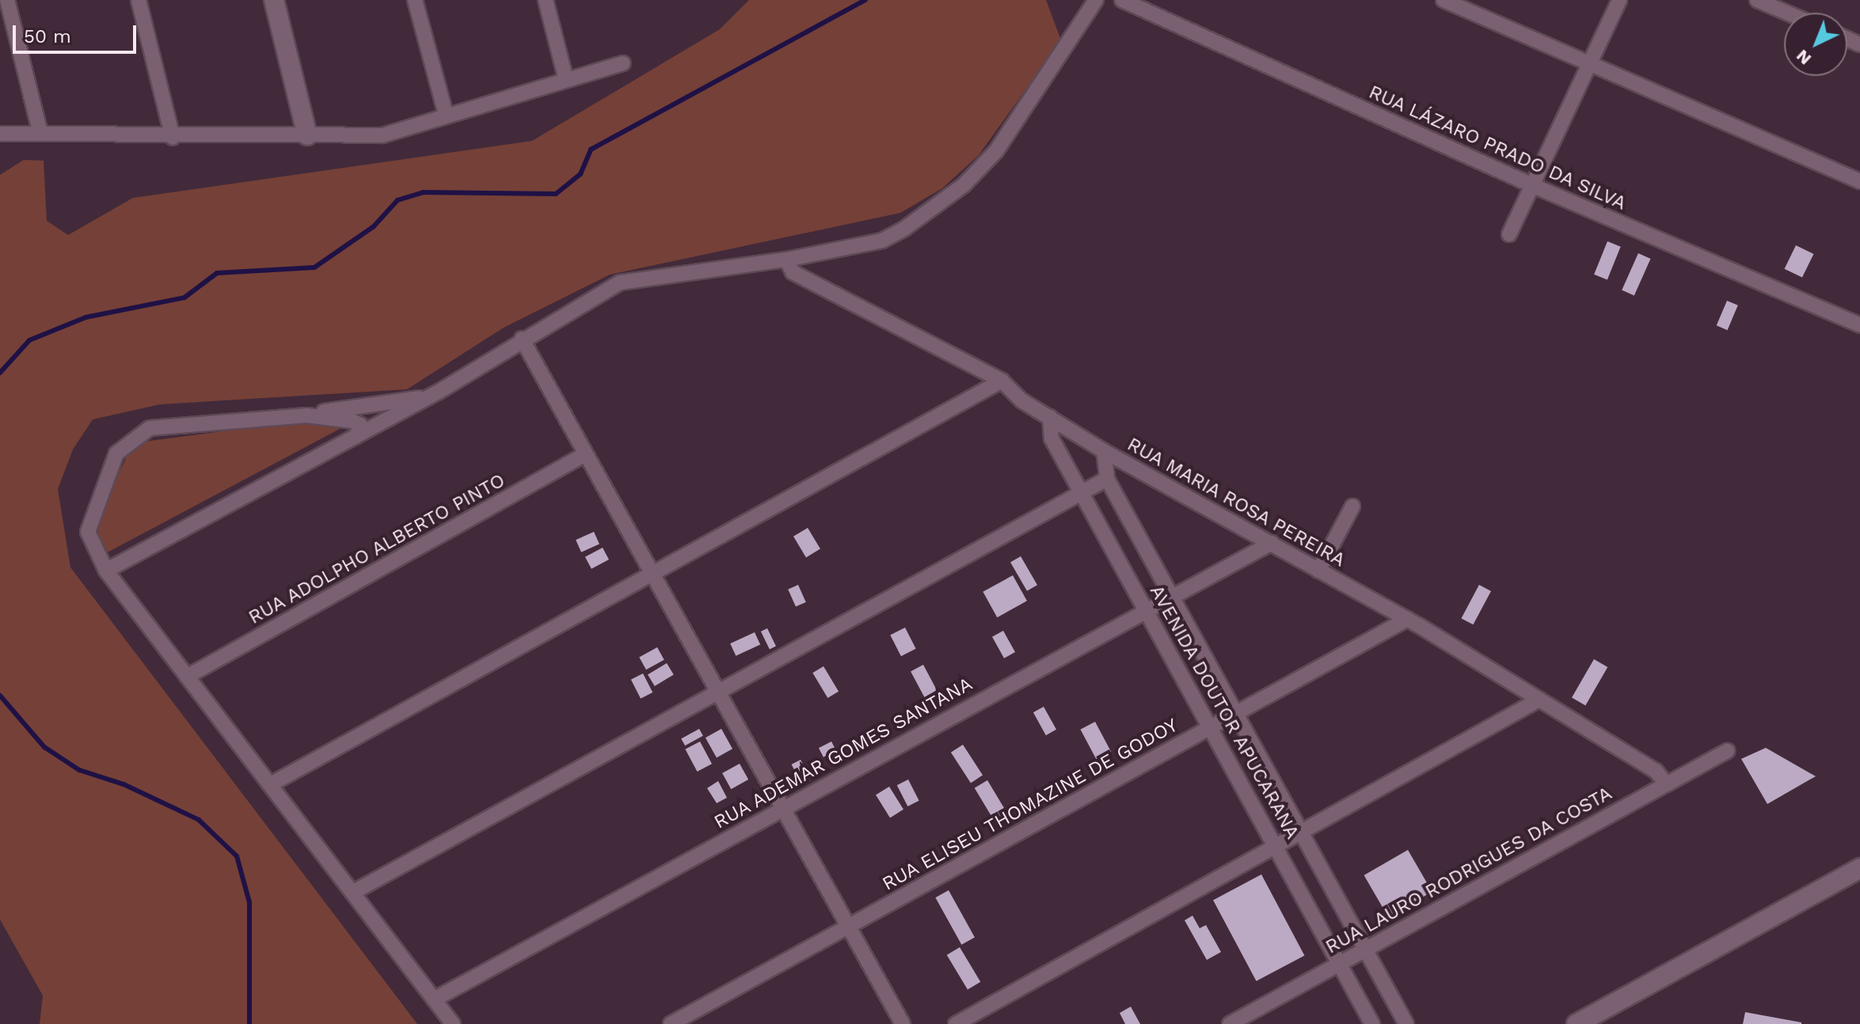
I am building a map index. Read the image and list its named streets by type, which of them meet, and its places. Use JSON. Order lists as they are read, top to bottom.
{
  "streets": {
    "street": [
      "RUA LÁZARO PRADO DA SILVA",
      "RUA MARIA ROSA PEREIRA",
      "RUA ADOLPHO ALBERTO PINTO",
      "AVENIDA DOUTOR APUCARANA",
      "RUA ADEMAR GOMES SANTANA",
      "RUA ELISEU THOMAZINE DE GODOY",
      "RUA LAURO RODRIGUES DA COSTA"
    ]
  },
  "crossings": [
    ["RUA MARIA ROSA PEREIRA", "AVENIDA DOUTOR APUCARANA"],
    ["RUA MARIA ROSA PEREIRA", "RUA ADEMAR GOMES SANTANA"],
    ["RUA MARIA ROSA PEREIRA", "RUA ELISEU THOMAZINE DE GODOY"],
    ["RUA MARIA ROSA PEREIRA", "RUA LAURO RODRIGUES DA COSTA"],
    ["AVENIDA DOUTOR APUCARANA", "RUA ADEMAR GOMES SANTANA"],
    ["AVENIDA DOUTOR APUCARANA", "RUA ELISEU THOMAZINE DE GODOY"],
    ["AVENIDA DOUTOR APUCARANA", "RUA LAURO RODRIGUES DA COSTA"]
  ],
  "scale_bar": "50 m",
  "north": "bottom left"
}
